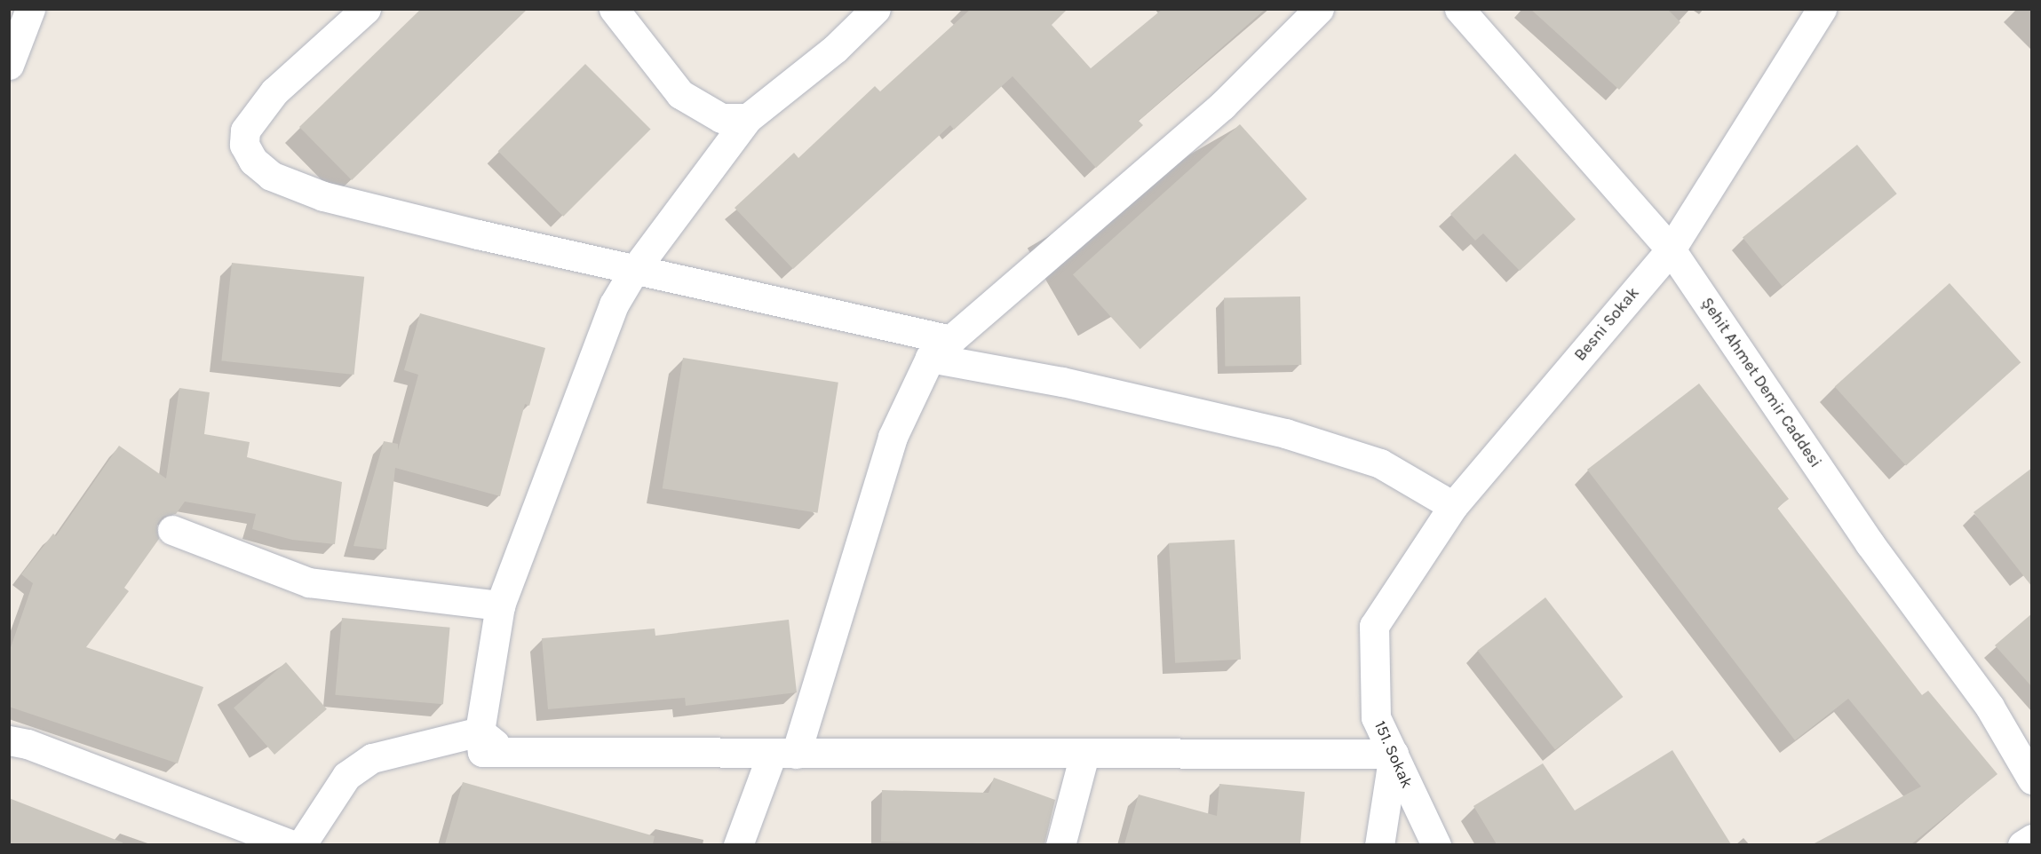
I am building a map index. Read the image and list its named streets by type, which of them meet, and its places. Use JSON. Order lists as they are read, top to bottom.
{
  "streets": {
    "street": ["Besni Sokak", "Şehit Ahmet Demir Caddesi", "151. Sokak"]
  },
  "crossings": [
    ["Besni Sokak", "Şehit Ahmet Demir Caddesi"],
    ["Besni Sokak", "151. Sokak"]
  ]
}
